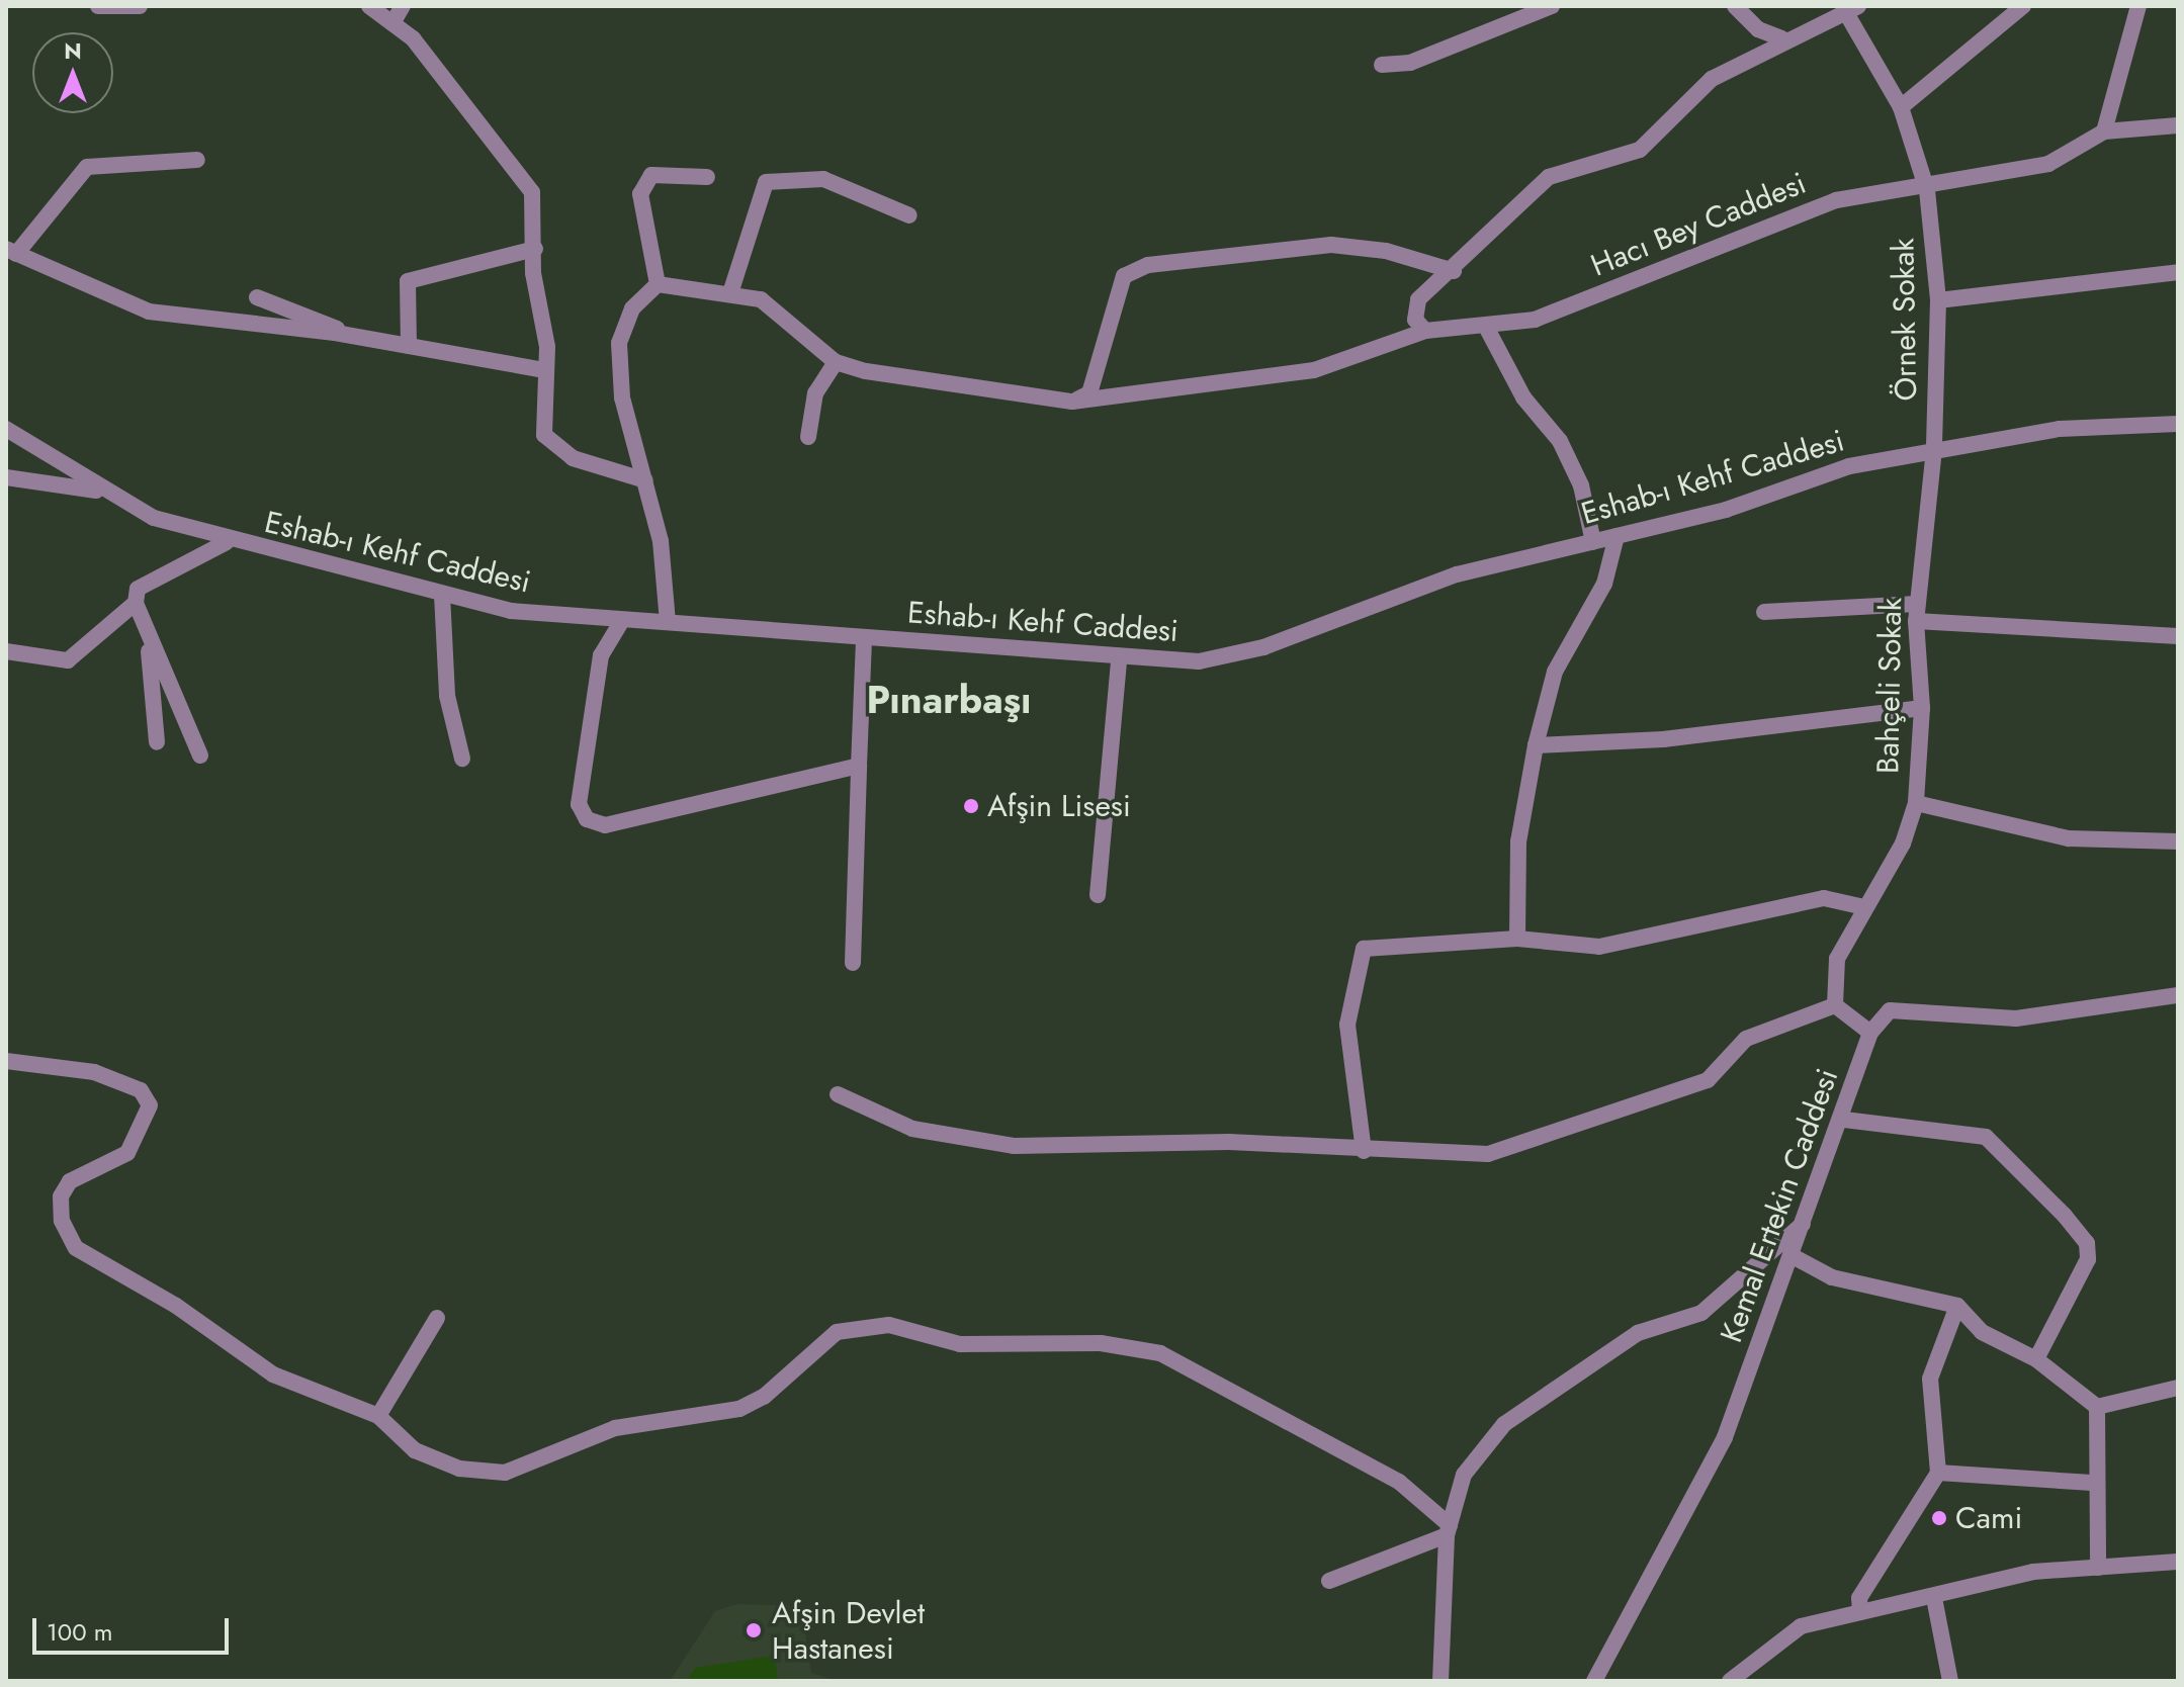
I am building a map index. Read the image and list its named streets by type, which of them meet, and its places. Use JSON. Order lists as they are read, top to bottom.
{
  "streets": {
    "street": [
      "Hacı Bey Caddesi",
      "Örnek Sokak",
      "Eshab-ı Kehf Caddesi",
      "Bahçeli Sokak",
      "Kemal Ertekin Caddesi"
    ]
  },
  "crossings": [
    ["Hacı Bey Caddesi", "Örnek Sokak"],
    ["Örnek Sokak", "Eshab-ı Kehf Caddesi"],
    ["Örnek Sokak", "Bahçeli Sokak"],
    ["Eshab-ı Kehf Caddesi", "Bahçeli Sokak"]
  ],
  "districts": ["Pınarbaşı"],
  "places": ["Afşin Lisesi", "Cami", "Afşin Devlet Hastanesi"],
  "scale_bar": "100 m",
  "north": "top"
}
